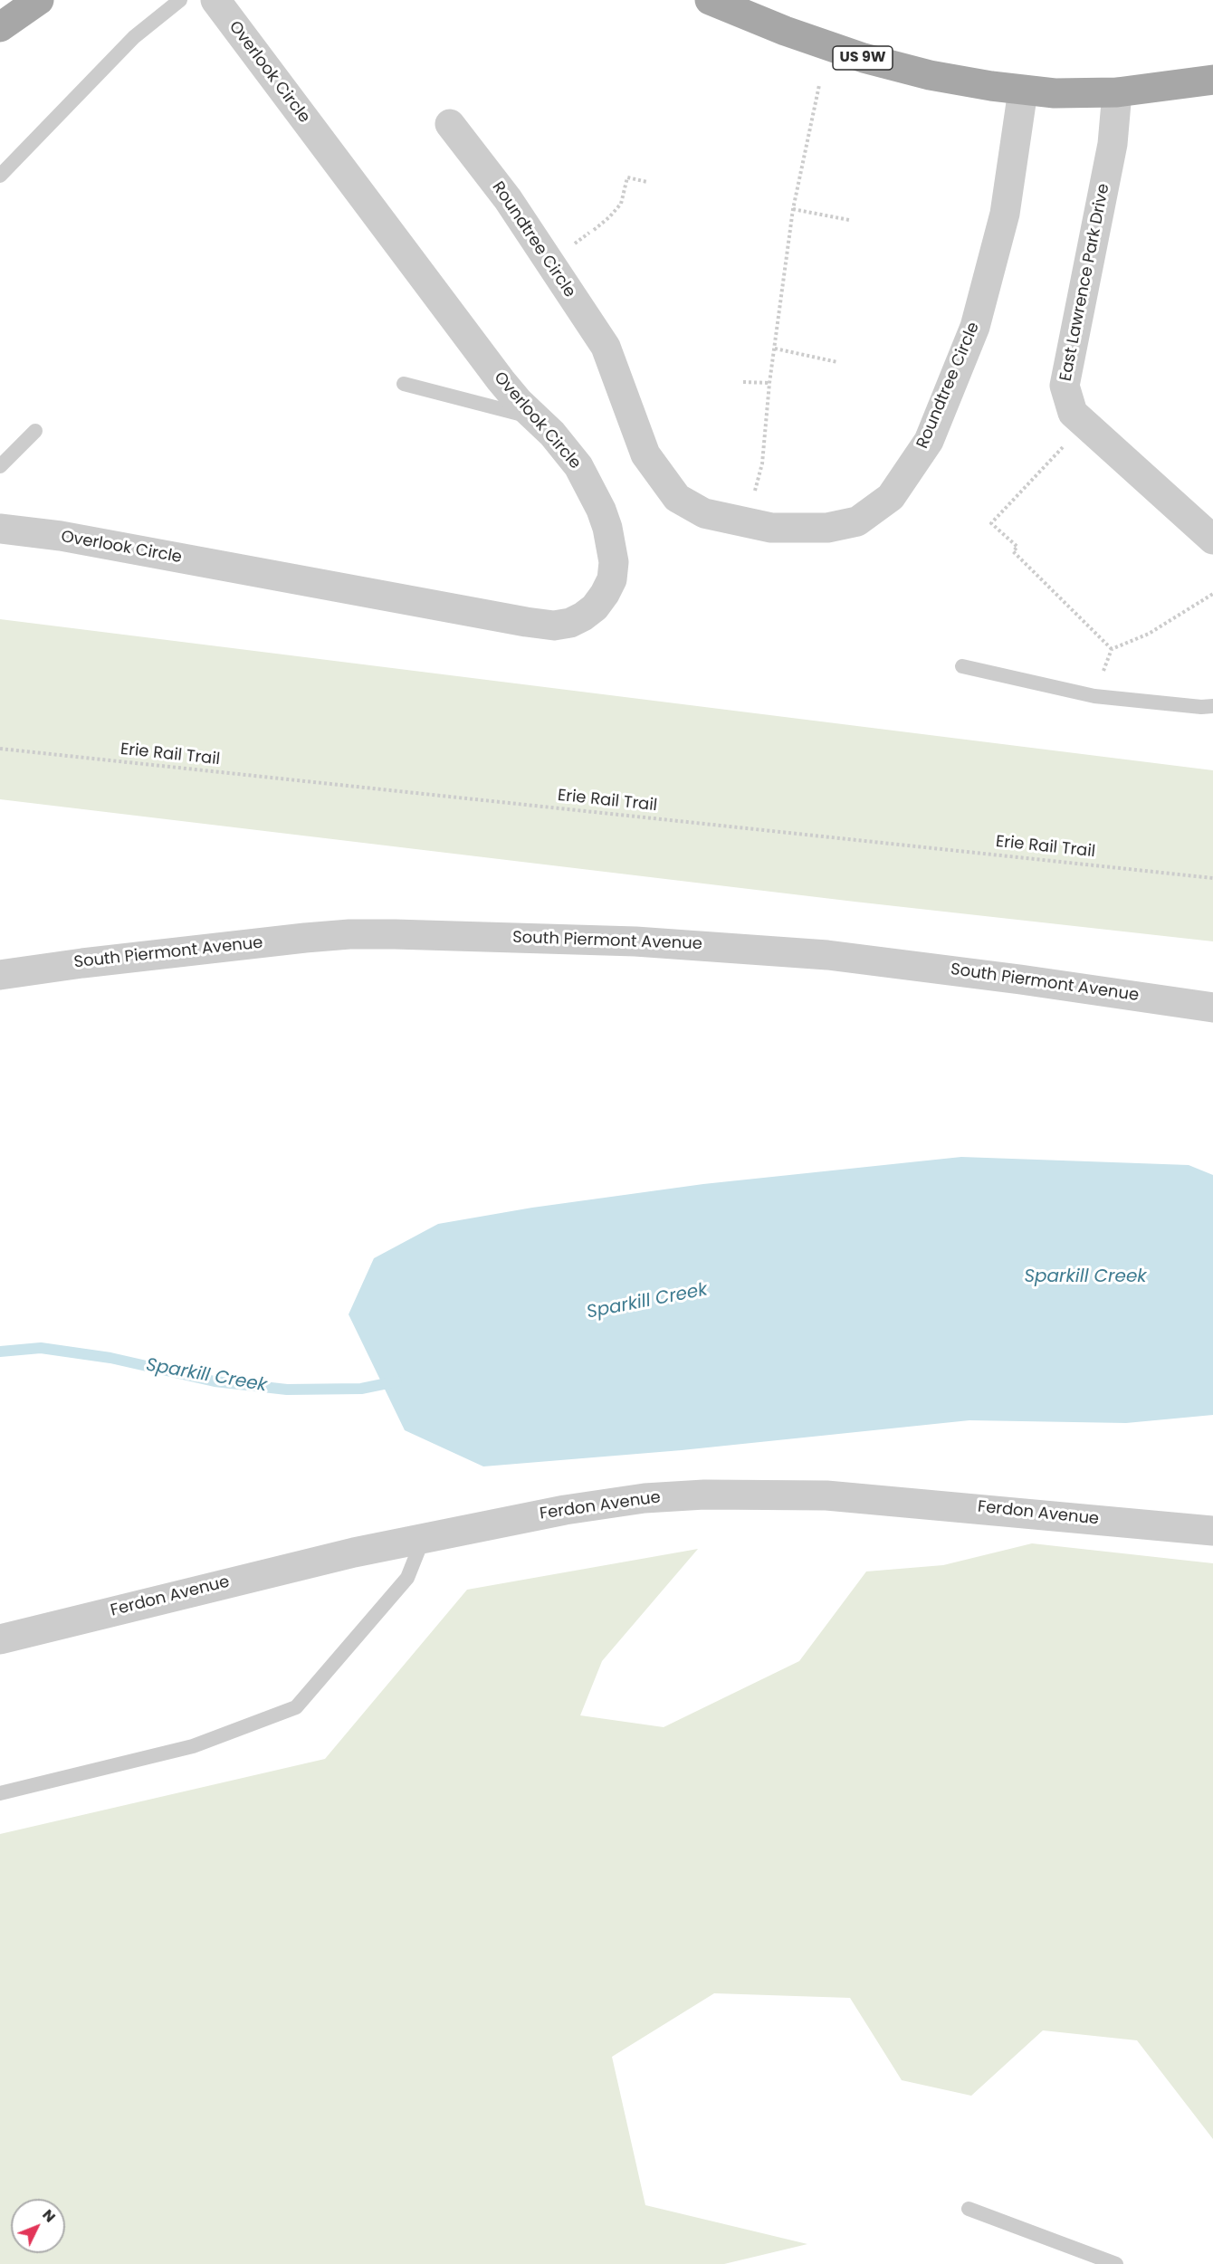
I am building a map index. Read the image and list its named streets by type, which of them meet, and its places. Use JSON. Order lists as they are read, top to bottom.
{
  "streets": {
    "main road": ["US 9W"],
    "street": [
      "Overlook Circle",
      "Roundtree Circle",
      "East Lawrence Park Drive",
      "South Piermont Avenue",
      "Ferdon Avenue"
    ],
    "path": ["Erie Rail Trail"]
  },
  "crossings": [
    ["US 9W", "Roundtree Circle"],
    ["US 9W", "East Lawrence Park Drive"]
  ],
  "water": ["Sparkill Creek"],
  "north": "top right"
}
